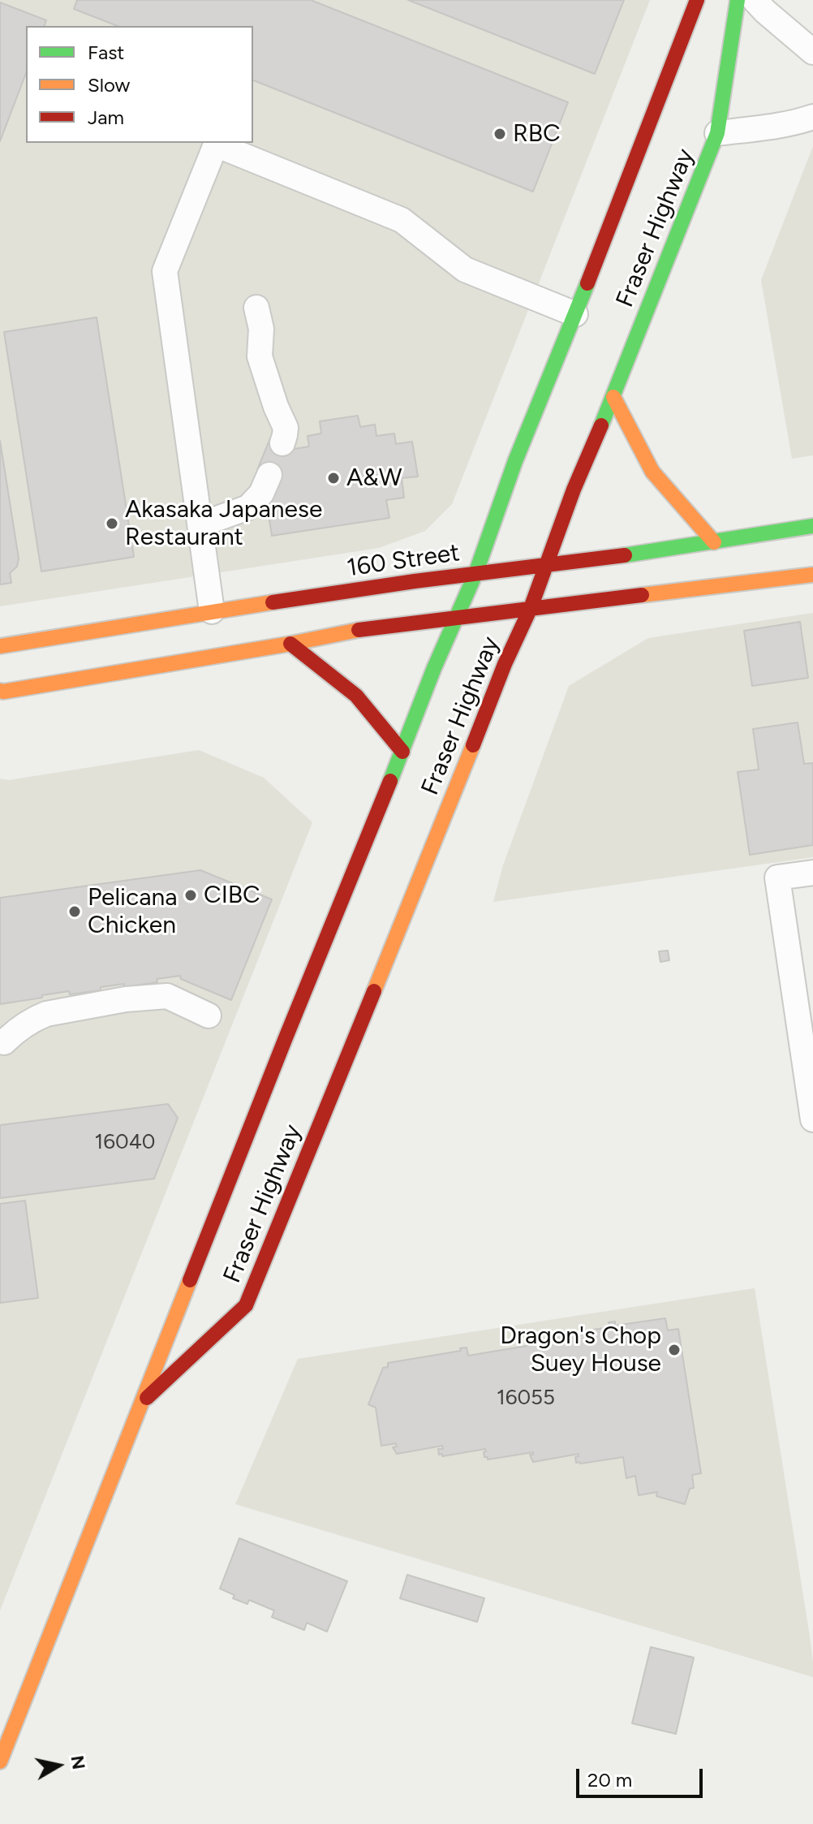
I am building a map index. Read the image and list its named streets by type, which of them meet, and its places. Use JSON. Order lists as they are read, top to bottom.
{
  "streets": {
    "main road": ["Fraser Highway", "160 Street"]
  },
  "crossings": [
    ["Fraser Highway", "160 Street"]
  ],
  "places": [
    "RBC",
    "A&W",
    "Akasaka Japanese Restaurant",
    "CIBC",
    "Pelicana Chicken",
    "Dragon's Chop Suey House"
  ],
  "house_numbers": ["16040", "16055"],
  "legend": ["Fast", "Slow", "Jam"],
  "scale_bar": "20 m",
  "north": "right"
}
